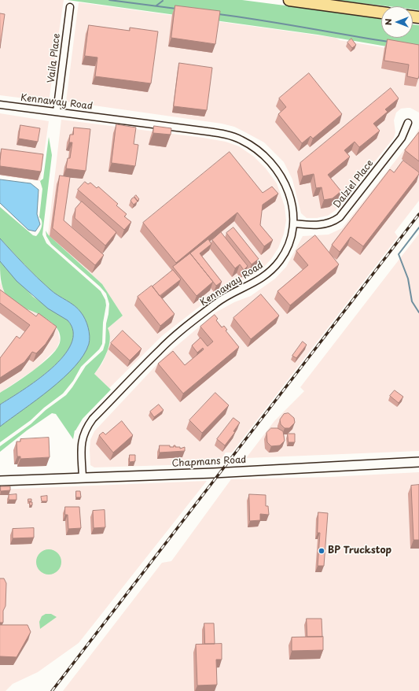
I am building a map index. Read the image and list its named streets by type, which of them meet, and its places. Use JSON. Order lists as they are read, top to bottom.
{
  "streets": {
    "street": [
      "Vaila Place",
      "Kennaway Road",
      "Dalziel Place",
      "Chapmans Road"
    ]
  },
  "crossings": [
    ["Vaila Place", "Kennaway Road"],
    ["Kennaway Road", "Dalziel Place"],
    ["Kennaway Road", "Chapmans Road"]
  ],
  "places": ["BP Truckstop"],
  "north": "left"
}
